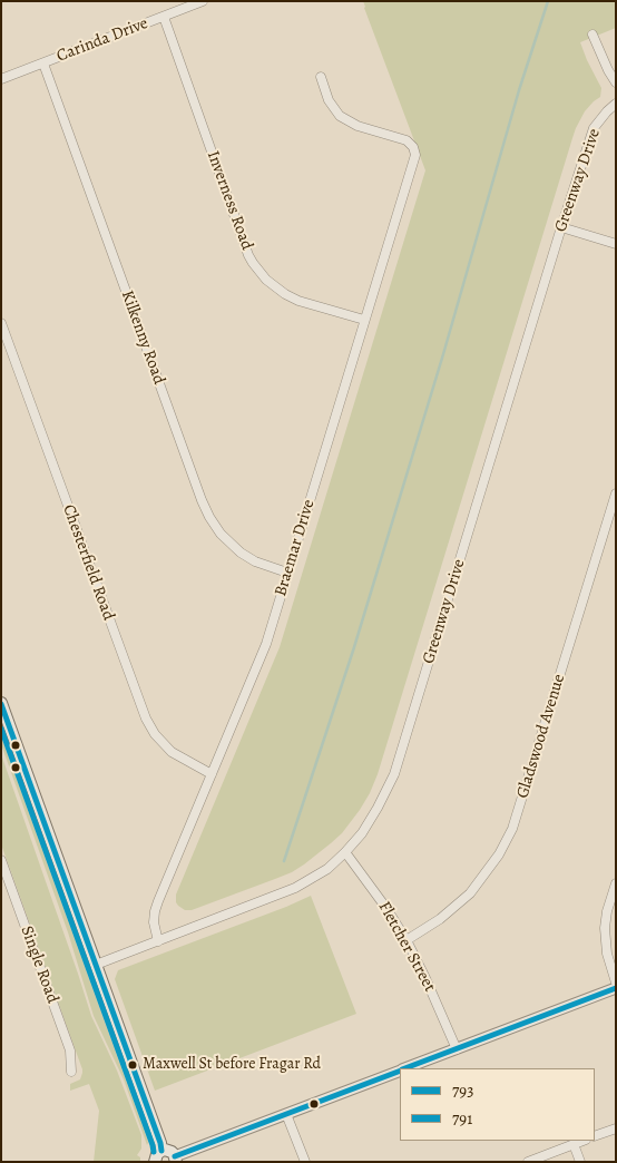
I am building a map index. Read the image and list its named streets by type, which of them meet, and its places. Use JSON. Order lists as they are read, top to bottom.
{
  "streets": {
    "street": [
      "Carinda Drive",
      "Greenway Drive",
      "Inverness Road",
      "Kilkenny Road",
      "Braemar Drive",
      "Chesterfield Road",
      "Gladswood Avenue",
      "Fletcher Street",
      "Single Road"
    ]
  },
  "crossings": [
    ["Carinda Drive", "Inverness Road"],
    ["Carinda Drive", "Kilkenny Road"],
    ["Greenway Drive", "Braemar Drive"],
    ["Greenway Drive", "Fletcher Street"],
    ["Inverness Road", "Braemar Drive"],
    ["Kilkenny Road", "Braemar Drive"],
    ["Braemar Drive", "Chesterfield Road"],
    ["Gladswood Avenue", "Fletcher Street"]
  ],
  "places": ["Maxwell St before Fragar Rd"],
  "lines": ["transit line 793", "transit line 791"],
  "legend": ["793", "791"]
}
